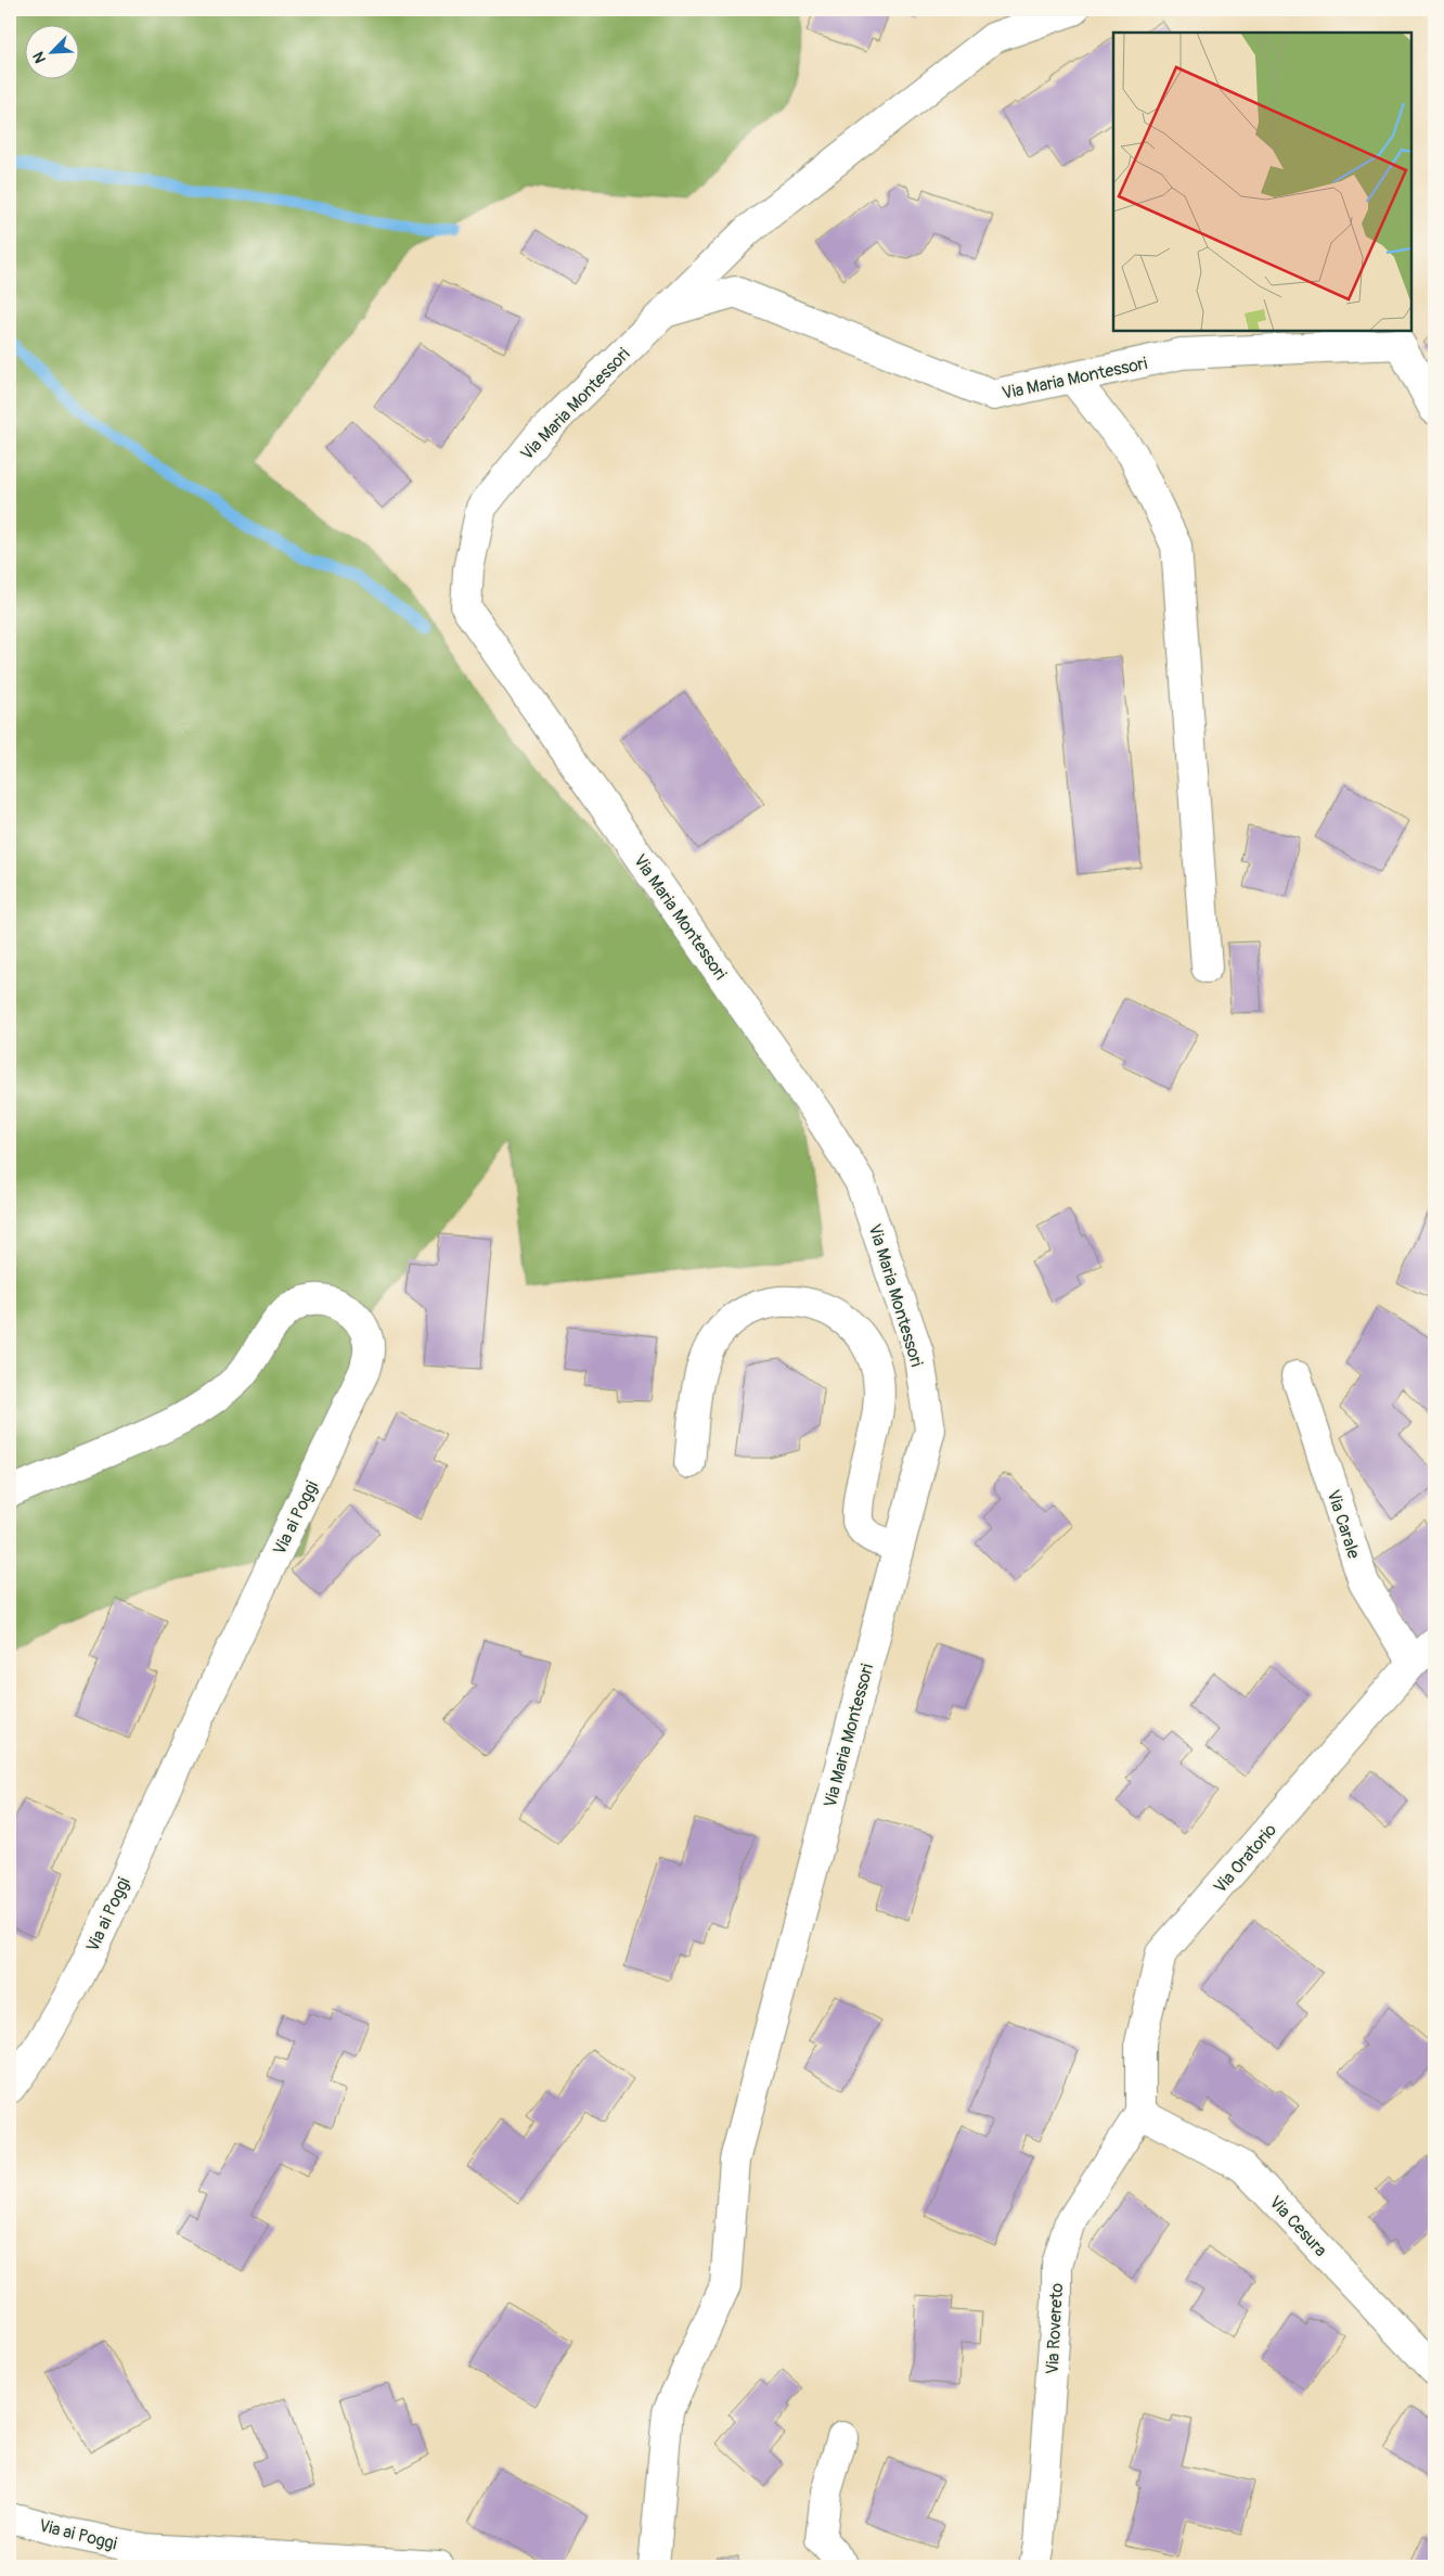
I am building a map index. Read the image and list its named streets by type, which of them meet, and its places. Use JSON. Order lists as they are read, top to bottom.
{
  "streets": {
    "street": [
      "Via Maria Montessori",
      "Via ai Poggi",
      "Via Carale",
      "Via Oratorio",
      "Via Cesura",
      "Via Rovereto"
    ]
  },
  "crossings": [
    ["Via Carale", "Via Oratorio"],
    ["Via Oratorio", "Via Cesura"],
    ["Via Oratorio", "Via Rovereto"],
    ["Via Cesura", "Via Rovereto"]
  ],
  "north": "bottom left"
}
